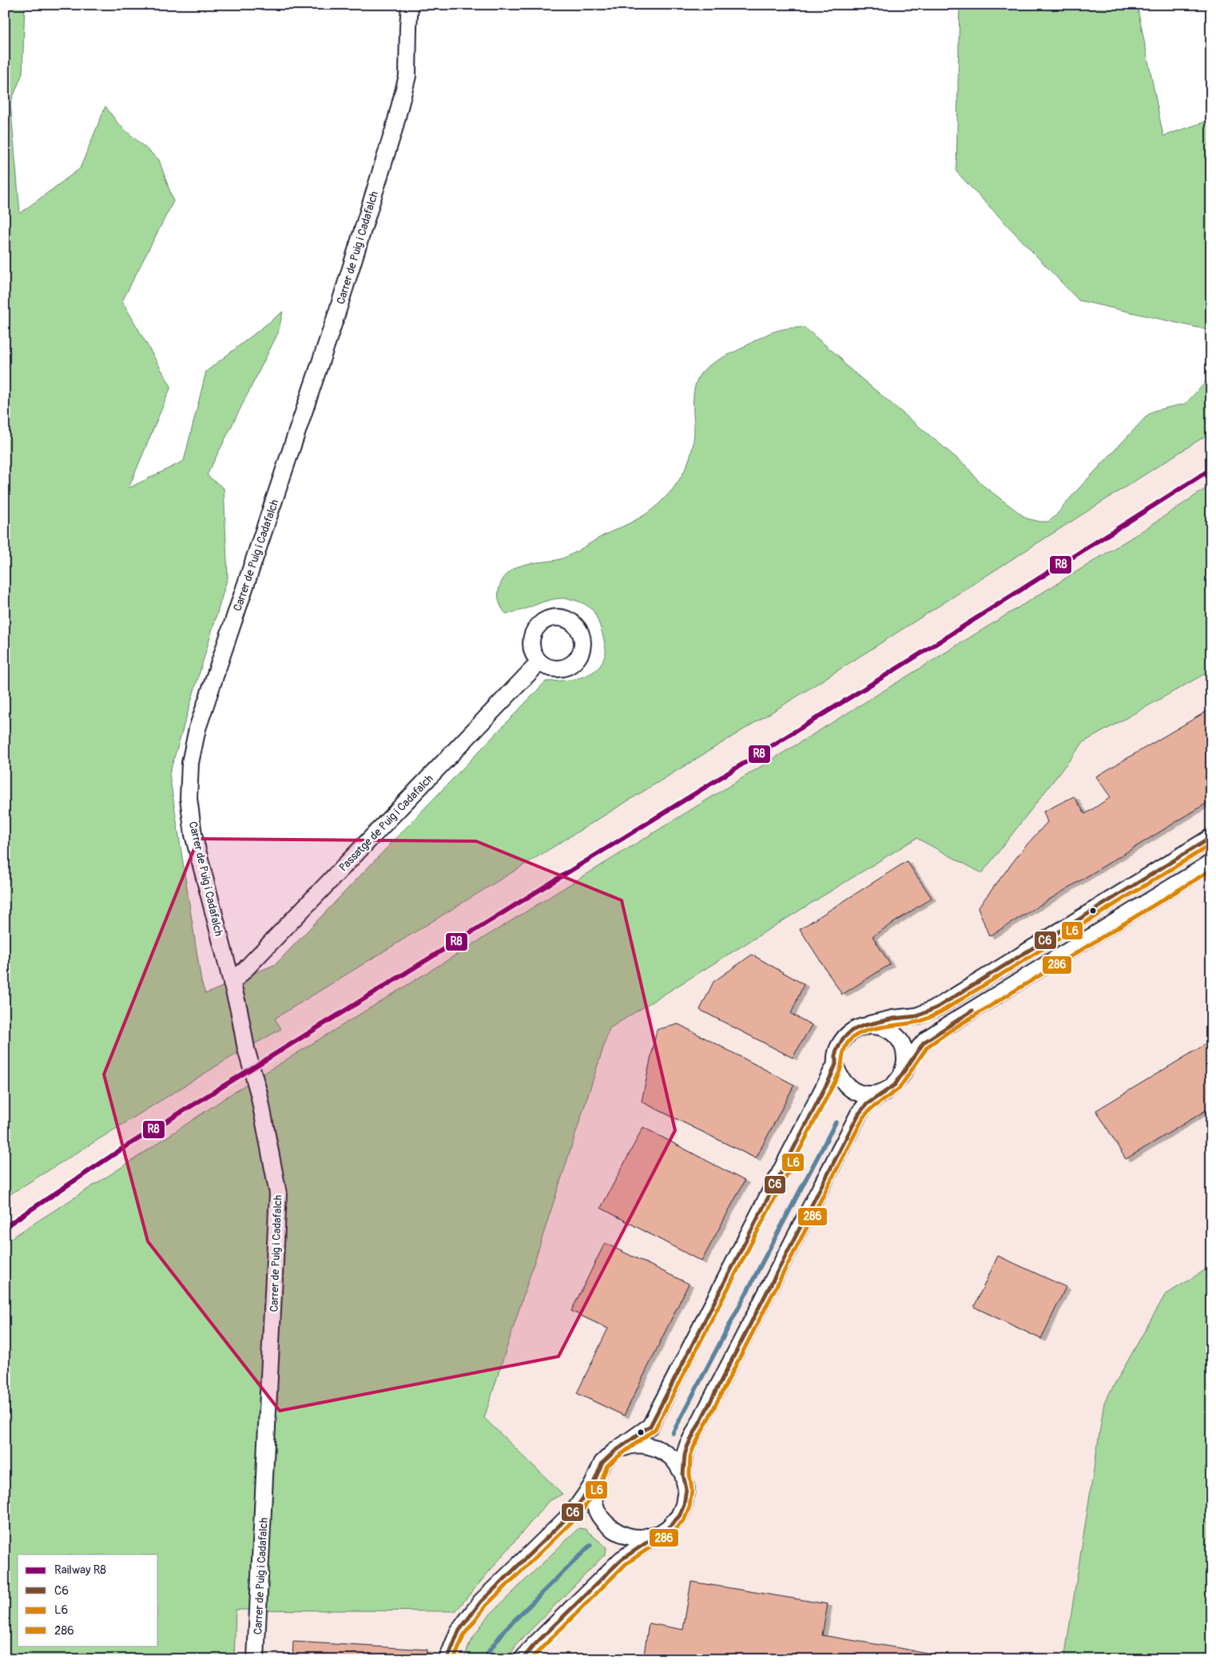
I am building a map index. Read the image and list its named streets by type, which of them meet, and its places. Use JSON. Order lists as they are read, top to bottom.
{
  "streets": {
    "street": ["Carrer de Puig i Cadafalch", "Passatge de Puig i Cadafalch"]
  },
  "crossings": [
    ["Carrer de Puig i Cadafalch", "Passatge de Puig i Cadafalch"]
  ],
  "lines": [
    "rail line R8",
    "transit line C6",
    "transit line L6",
    "transit line 286"
  ],
  "legend": [
    "Railway R8",
    "C6",
    "L6",
    "286"
  ]
}
